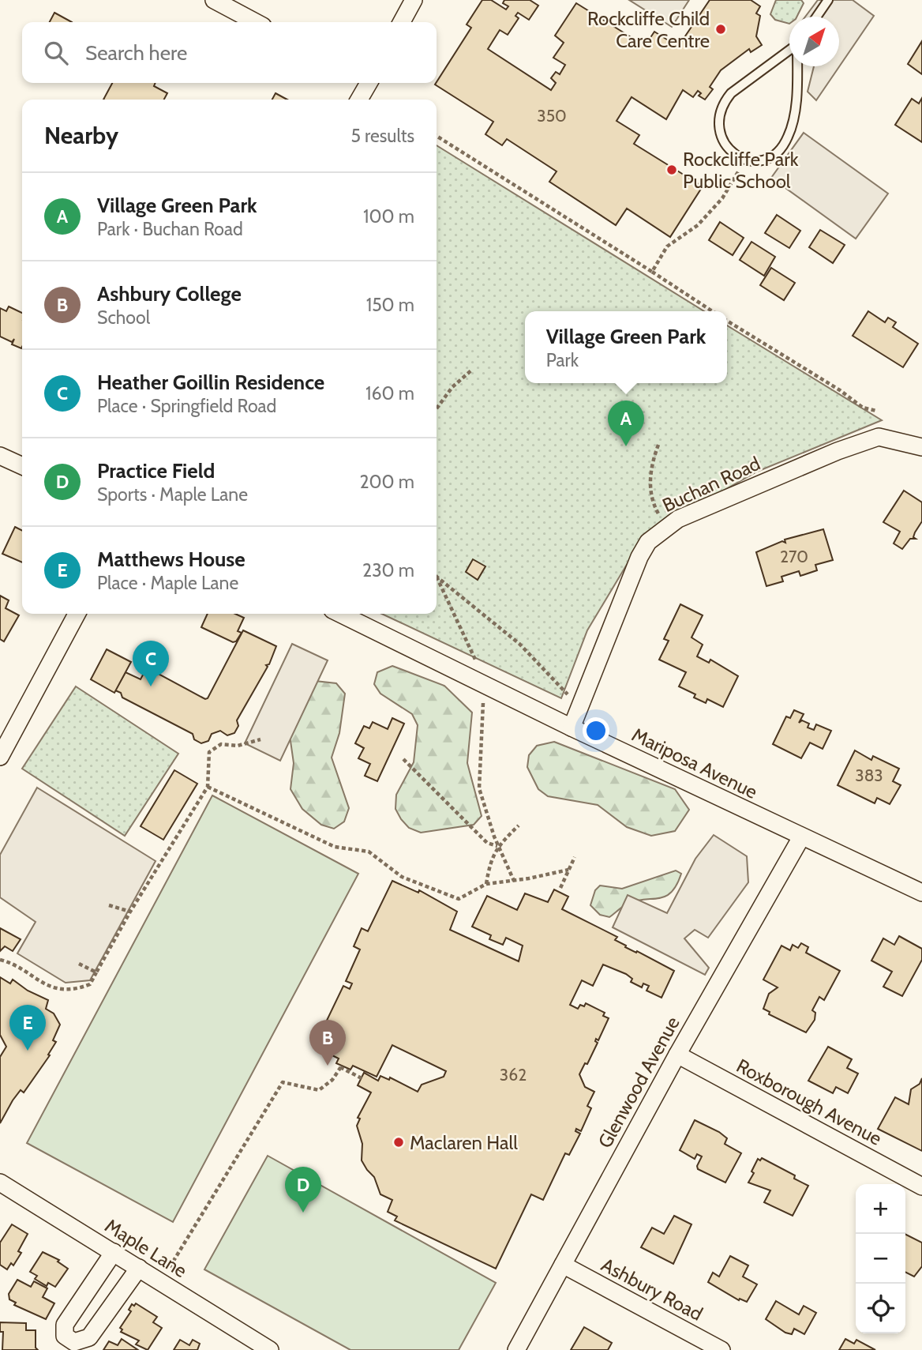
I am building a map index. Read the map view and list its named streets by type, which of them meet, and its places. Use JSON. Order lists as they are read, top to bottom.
{
  "streets": {
    "street": [
      "Buchan Road",
      "Mariposa Avenue",
      "Glenwood Avenue",
      "Roxborough Avenue",
      "Maple Lane",
      "Ashbury Road"
    ]
  },
  "crossings": [
    ["Buchan Road", "Mariposa Avenue"],
    ["Mariposa Avenue", "Glenwood Avenue"],
    ["Glenwood Avenue", "Roxborough Avenue"],
    ["Glenwood Avenue", "Ashbury Road"]
  ],
  "places": ["Rockcliffe Child Care Centre", "Rockcliffe Park Public School", "Maclaren Hall"],
  "house_numbers": [
    "350",
    "270",
    "383",
    "362"
  ],
  "north": "top right",
  "page": {
    "search": "Search here",
    "heading": ["Nearby", "5 results"],
    "list": [
      {
        "mark": "A",
        "name": "Village Green Park",
        "note": "Park · Buchan Road",
        "value": "100 m"
      },
      {
        "mark": "B",
        "name": "Ashbury College",
        "note": "School",
        "value": "150 m"
      },
      {
        "mark": "C",
        "name": "Heather Goillin Residence",
        "note": "Place · Springfield Road",
        "value": "160 m"
      },
      {
        "mark": "D",
        "name": "Practice Field",
        "note": "Sports · Maple Lane",
        "value": "200 m"
      },
      {
        "mark": "E",
        "name": "Matthews House",
        "note": "Place · Maple Lane",
        "value": "230 m"
      }
    ],
    "popup": ["Village Green Park", "Park"],
    "pins": [
      "A",
      "C",
      "E",
      "B",
      "D"
    ],
    "map_buttons": ["+", "−"]
  }
}
